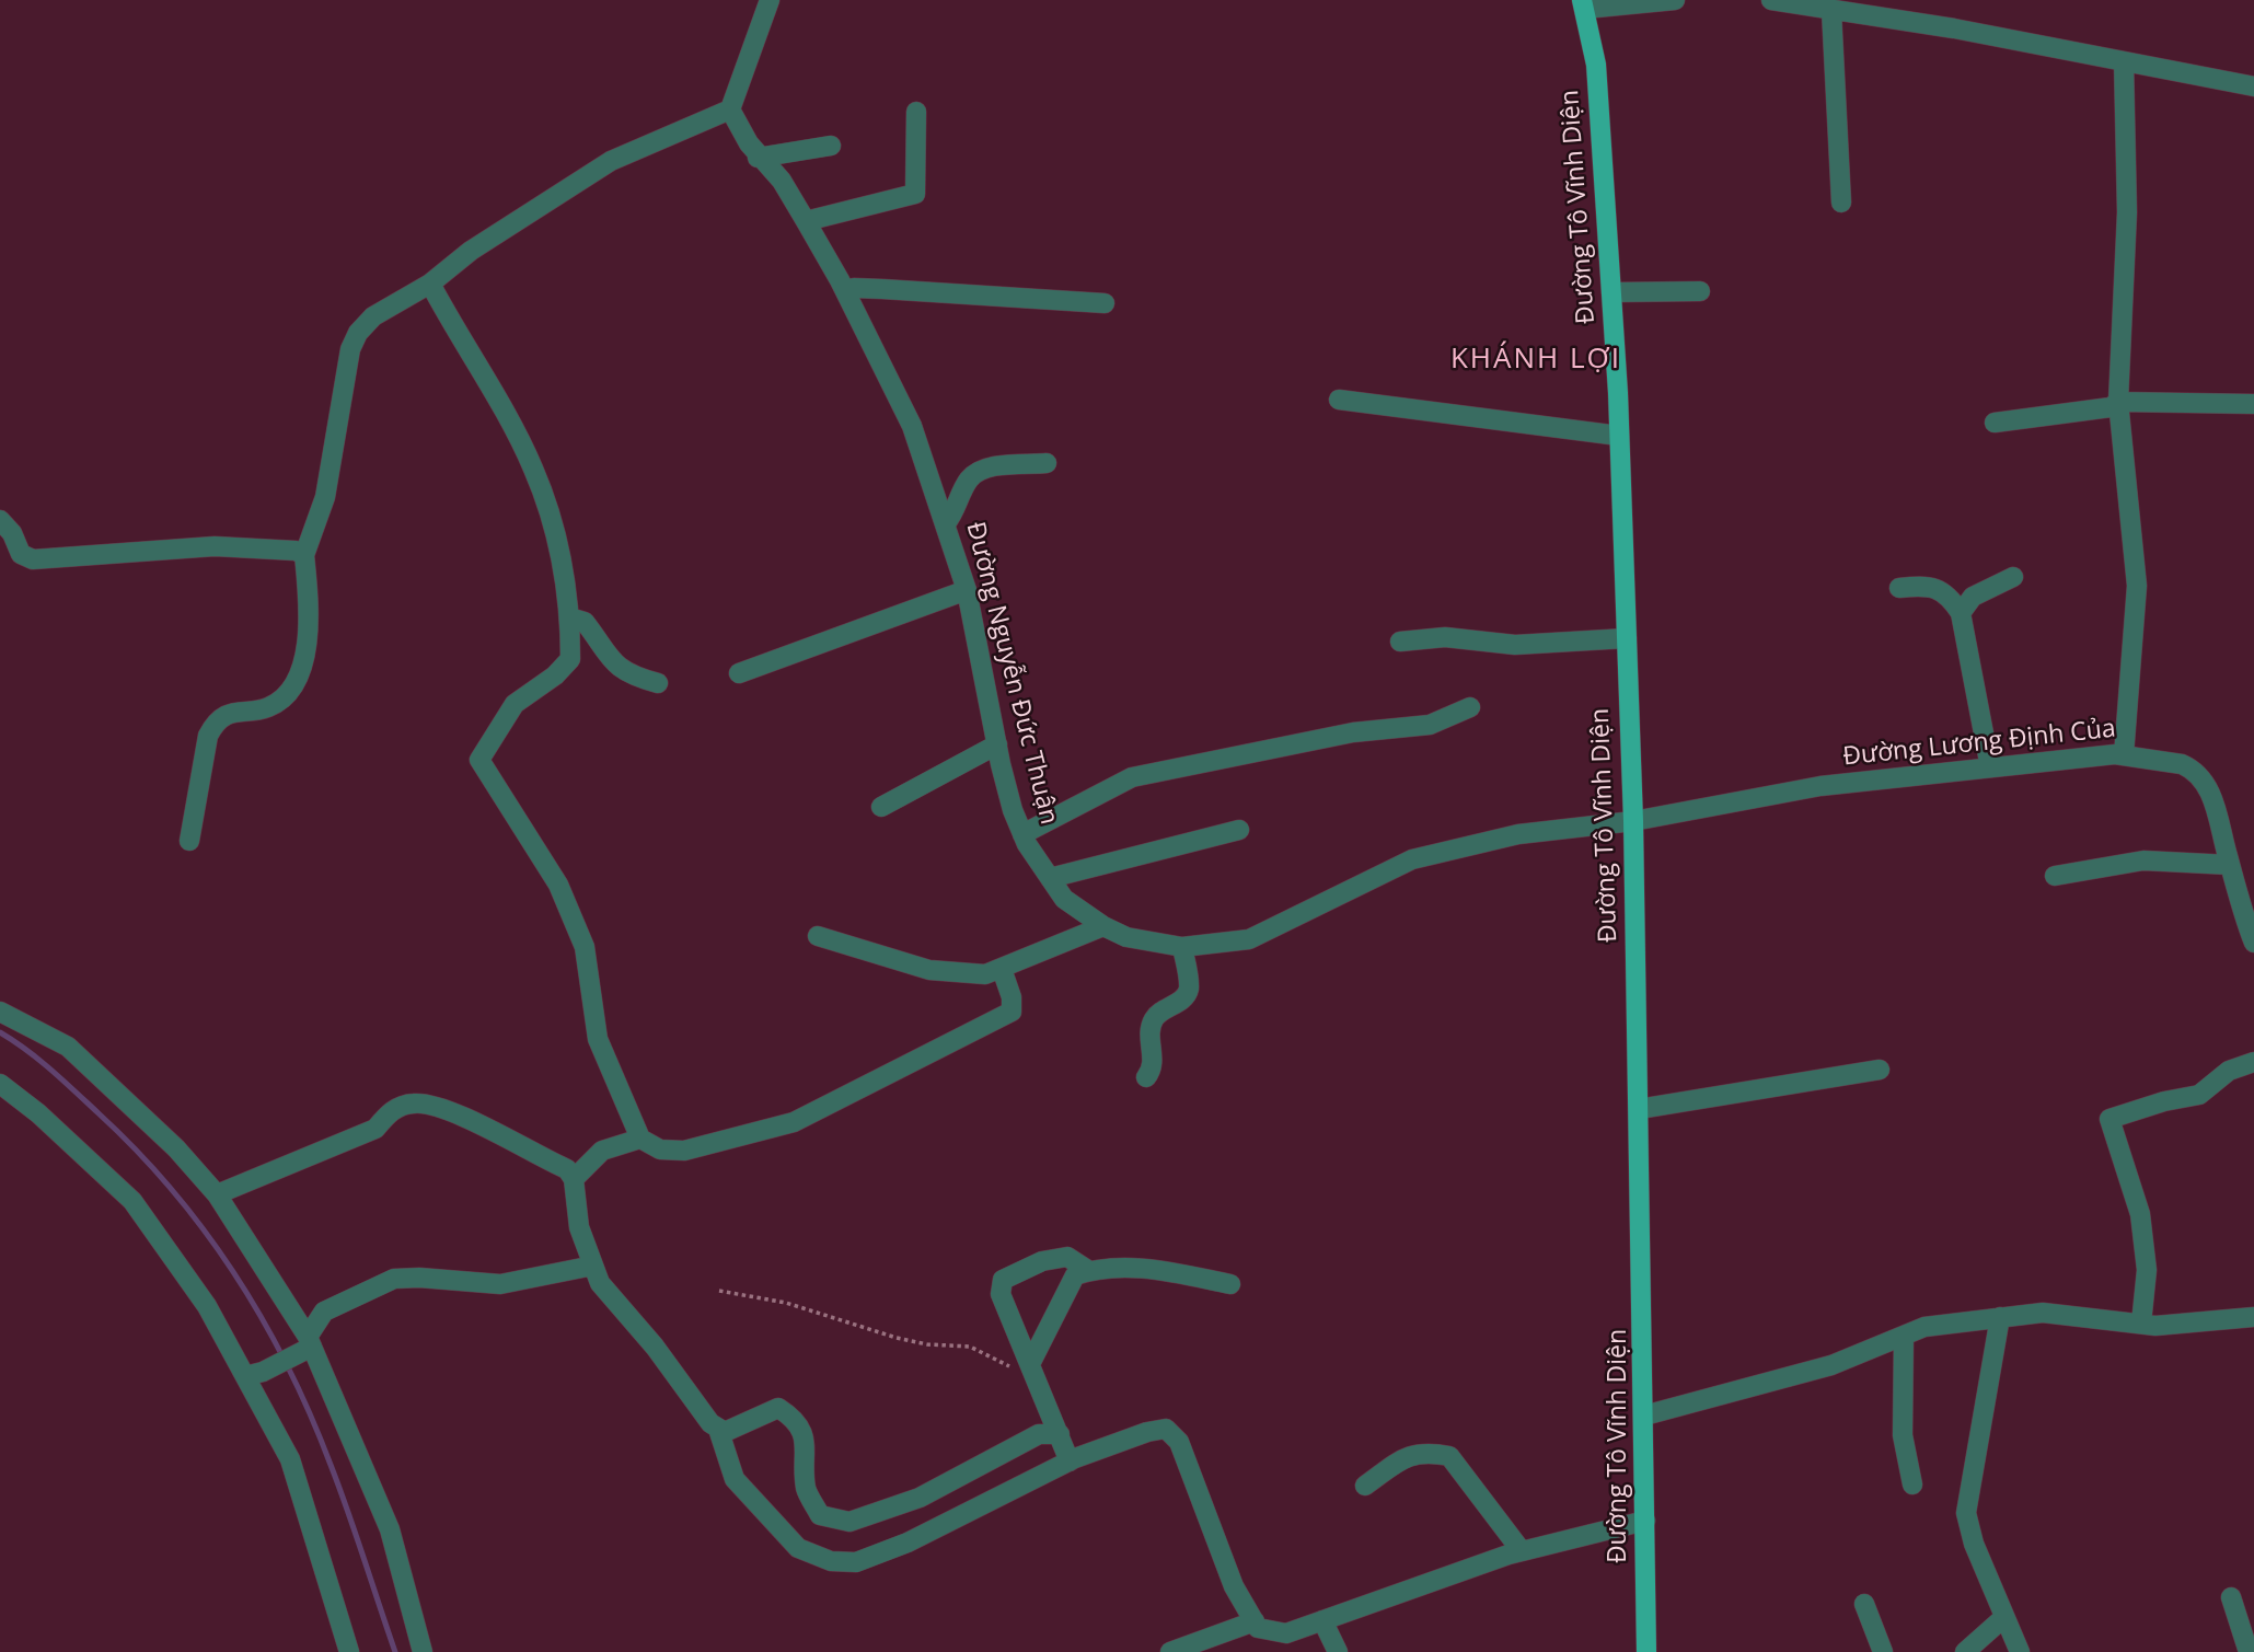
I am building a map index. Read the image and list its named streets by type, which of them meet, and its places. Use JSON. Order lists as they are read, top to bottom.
{
  "streets": {
    "main road": ["Đường Tô Vĩnh Diện"],
    "street": ["Đường Nguyễn Đức Thuận", "Đường Lương Định Của"]
  },
  "crossings": [
    ["Đường Tô Vĩnh Diện", "Đường Nguyễn Đức Thuận"],
    ["Đường Tô Vĩnh Diện", "Đường Lương Định Của"],
    ["Đường Nguyễn Đức Thuận", "Đường Lương Định Của"]
  ],
  "districts": ["KHÁNH LỢI"]
}
